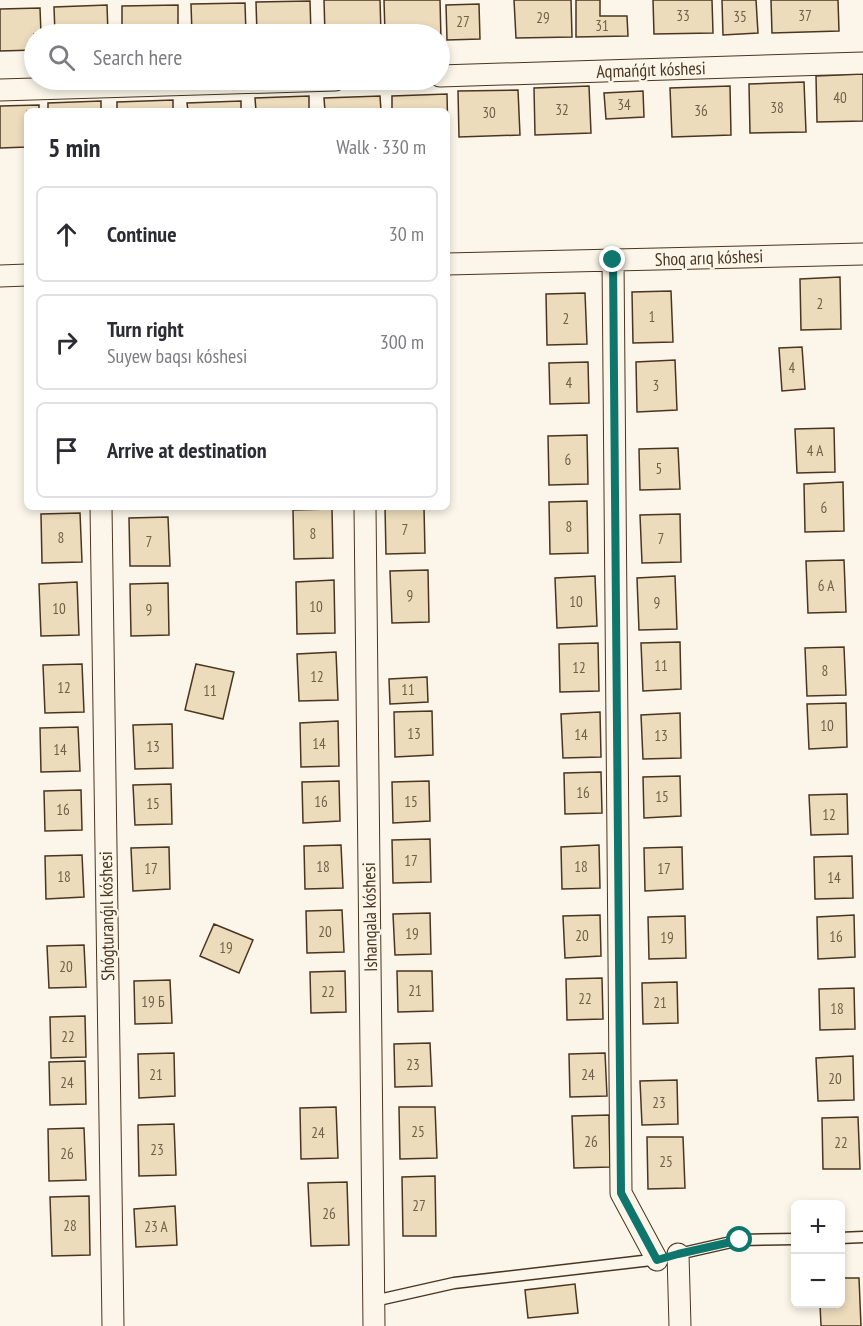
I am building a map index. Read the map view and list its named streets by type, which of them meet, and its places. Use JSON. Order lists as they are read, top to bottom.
{
  "streets": {
    "street": [
      "Aqmańǵıt kóshesi",
      "Shoq arıq kóshesi",
      "Shógturanǵıl kóshesi",
      "Ishanqala kóshesi"
    ]
  },
  "house_numbers": [
    "33",
    "37",
    "35",
    "29",
    "27",
    "31",
    "40",
    "34",
    "38",
    "32",
    "36",
    "30",
    "2",
    "1",
    "2",
    "4",
    "4",
    "3",
    "4 А",
    "6",
    "5",
    "6",
    "8",
    "7",
    "8",
    "8",
    "7",
    "7",
    "6 А",
    "9",
    "10",
    "9",
    "10",
    "10",
    "9",
    "11",
    "12",
    "8",
    "12",
    "12",
    "11",
    "11",
    "10",
    "13",
    "14",
    "13",
    "14",
    "13",
    "14",
    "16",
    "15",
    "16",
    "15",
    "15",
    "16",
    "12",
    "17",
    "18",
    "18",
    "17",
    "17",
    "18",
    "14",
    "20",
    "19",
    "20",
    "16",
    "19",
    "19",
    "20",
    "21",
    "22",
    "22",
    "19 Б",
    "21",
    "18",
    "22",
    "23",
    "21",
    "24",
    "20",
    "24",
    "23",
    "25",
    "24",
    "26",
    "22",
    "23",
    "26",
    "25",
    "27",
    "26",
    "28",
    "23 А"
  ],
  "page": {
    "search": "Search here",
    "heading": ["5 min", "Walk · 330 m"],
    "list": [
      ["Continue", "30 m"],
      ["Turn right", "Suyew baqsı kóshesi", "300 m"],
      "Arrive at destination"
    ],
    "map_buttons": ["+", "−"]
  }
}
